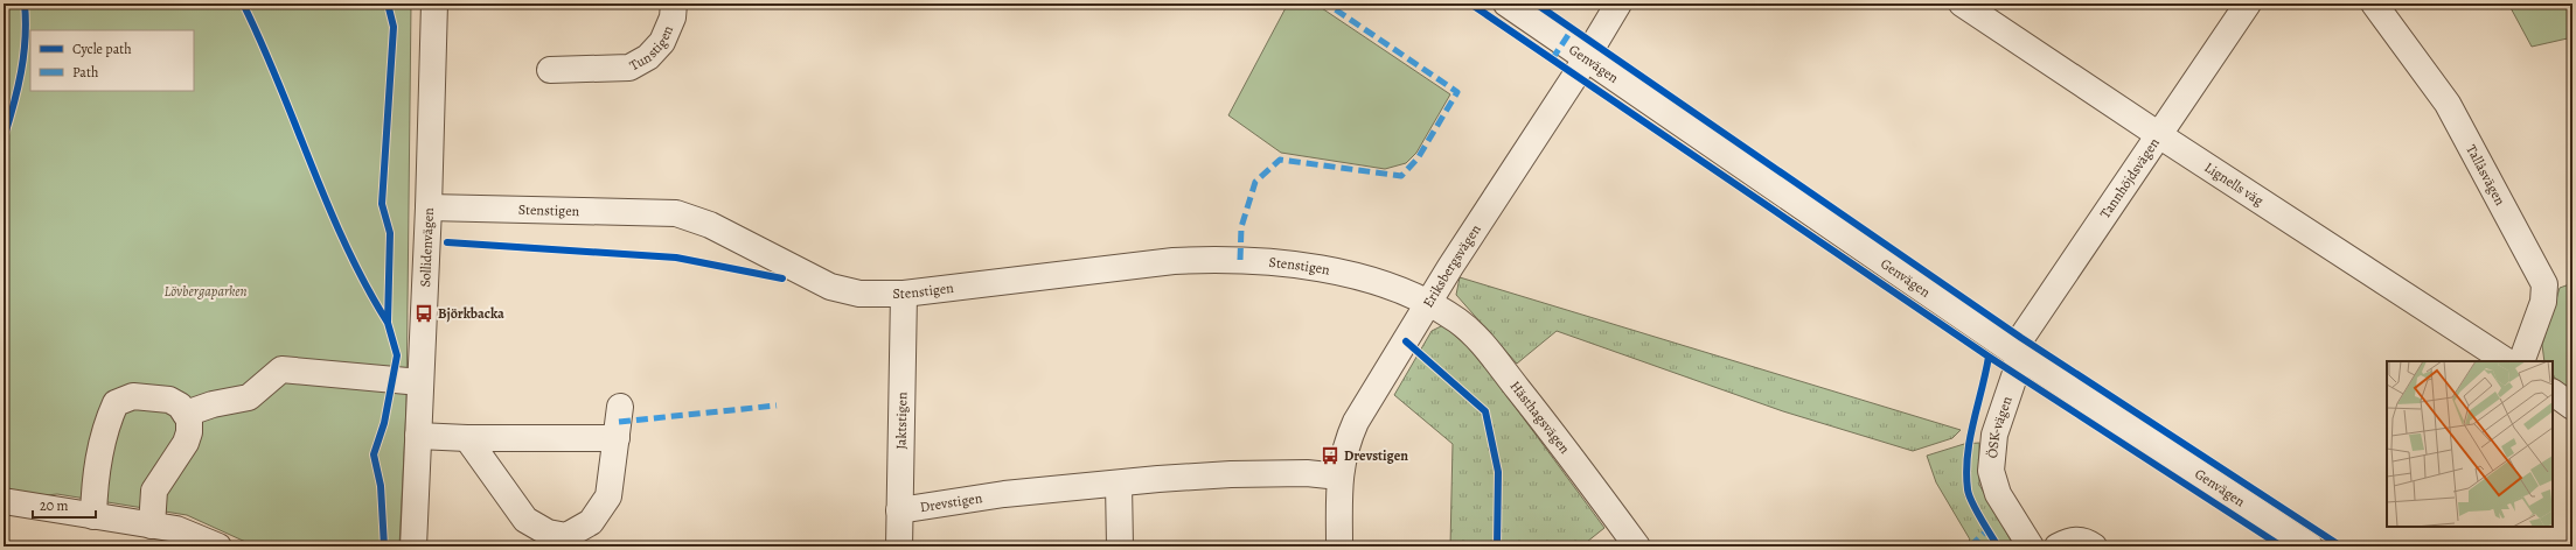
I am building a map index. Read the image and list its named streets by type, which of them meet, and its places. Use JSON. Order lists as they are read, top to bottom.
{
  "streets": {
    "street": [
      "Tunstigen",
      "Genvägen",
      "Tallåsvägen",
      "Tannhöjdsvägen",
      "Lignells väg",
      "Stenstigen",
      "Sollidenvägen",
      "Eriksbergsvägen",
      "Hästhagsvägen",
      "Jaktstigen",
      "ÖSK-vägen",
      "Drevstigen"
    ]
  },
  "crossings": [
    ["Genvägen", "Tannhöjdsvägen"],
    ["Genvägen", "Eriksbergsvägen"],
    ["Genvägen", "ÖSK-vägen"],
    ["Tannhöjdsvägen", "Lignells väg"],
    ["Tannhöjdsvägen", "ÖSK-vägen"],
    ["Stenstigen", "Sollidenvägen"],
    ["Stenstigen", "Eriksbergsvägen"],
    ["Stenstigen", "Hästhagsvägen"],
    ["Stenstigen", "Jaktstigen"],
    ["Eriksbergsvägen", "Hästhagsvägen"],
    ["Eriksbergsvägen", "Drevstigen"],
    ["Jaktstigen", "Drevstigen"]
  ],
  "parks": ["Lövbergaparken"],
  "places": {
    "bus stop": ["Björkbacka", "Drevstigen"]
  },
  "legend": ["Cycle path", "Path"],
  "scale_bar": "20 m"
}
